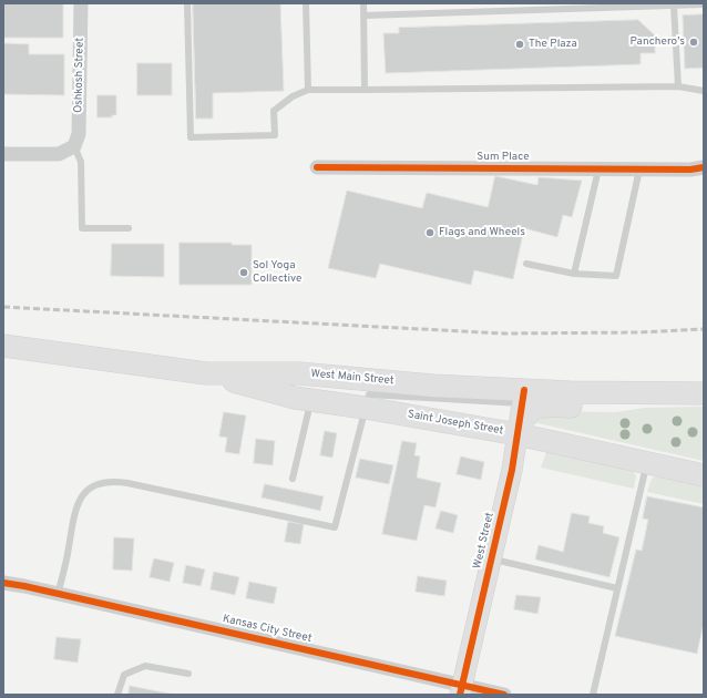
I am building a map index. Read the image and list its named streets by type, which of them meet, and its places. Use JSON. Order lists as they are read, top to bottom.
{
  "streets": {
    "main road": ["West Main Street", "Saint Joseph Street"],
    "street": [
      "Oshkosh Street",
      "Sum Place",
      "West Street",
      "Kansas City Street"
    ]
  },
  "crossings": [
    ["West Main Street", "Saint Joseph Street"],
    ["West Main Street", "West Street"],
    ["Saint Joseph Street", "West Street"],
    ["West Street", "Kansas City Street"]
  ],
  "places": [
    "Panchero's",
    "The Plaza",
    "Flags and Wheels",
    "Sol Yoga Collective"
  ]
}
